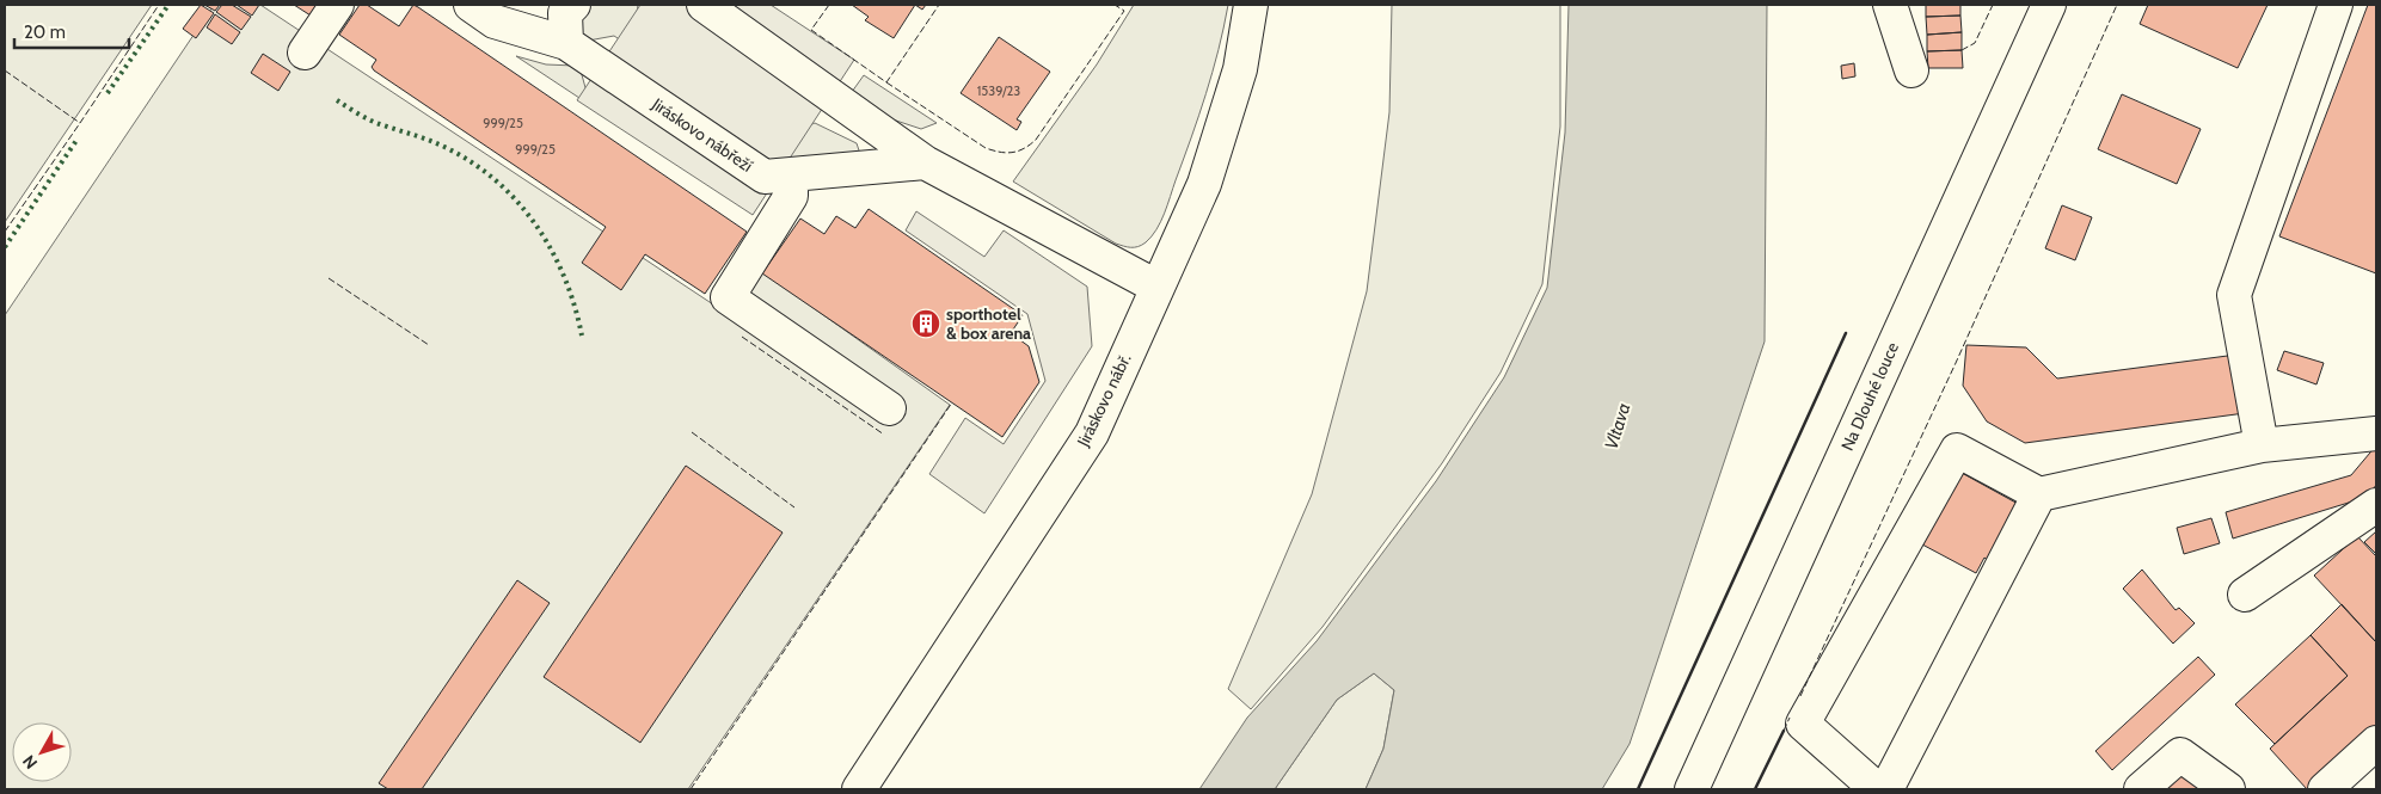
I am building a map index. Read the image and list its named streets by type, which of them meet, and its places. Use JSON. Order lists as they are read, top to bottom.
{
  "streets": {
    "street": ["Jiráskovo nábřeží", "Na Dlouhé louce", "Jiráskovo nábř."]
  },
  "water": ["Vltava"],
  "places": {
    "building": ["sporthotel & box arena"]
  },
  "house_numbers": ["1539/23", "999/25", "999/25"],
  "scale_bar": "20 m",
  "north": "bottom left"
}
